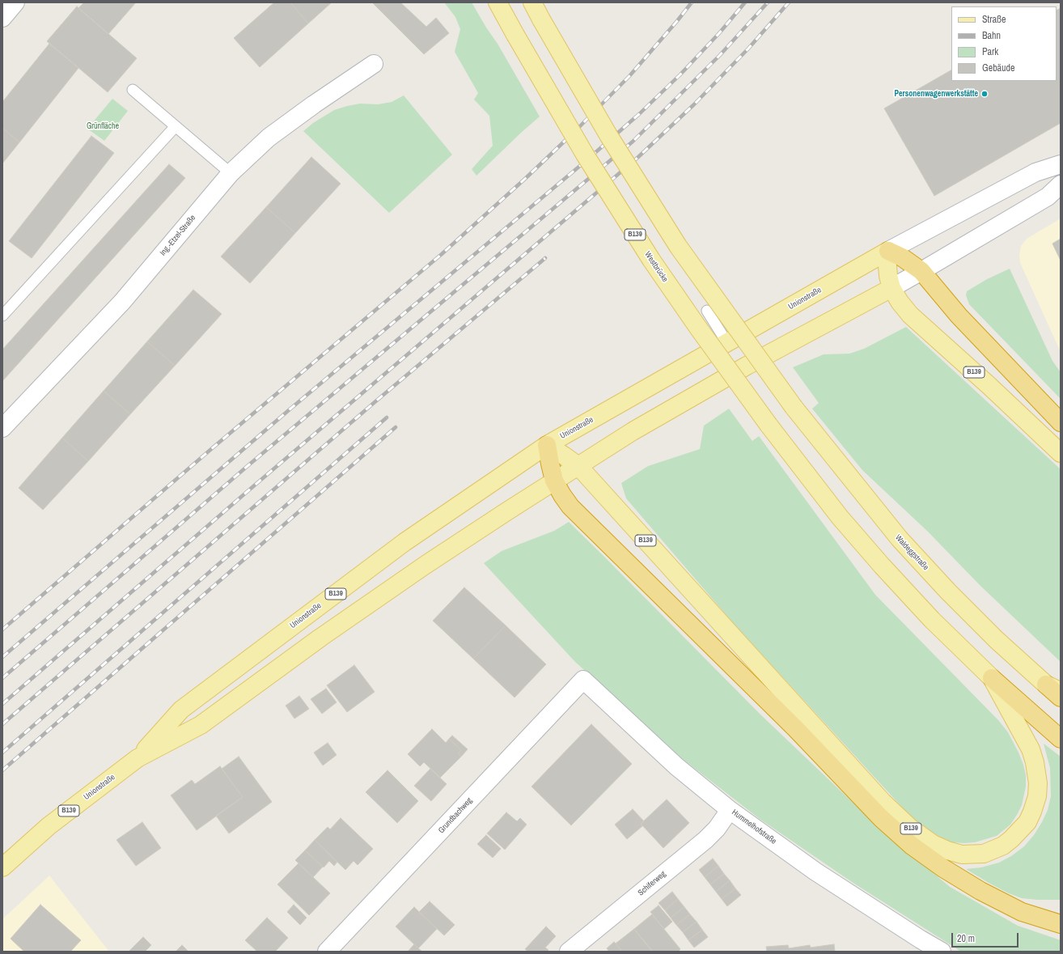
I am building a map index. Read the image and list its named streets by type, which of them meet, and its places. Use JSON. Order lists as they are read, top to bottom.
{
  "streets": {
    "main road": [
      "B139",
      "Westbrücke",
      "Unionstraße",
      "Waldeggstraße"
    ],
    "street": [
      "Ing.-Etzel-Straße",
      "Grundbachweg",
      "Hummelhofstraße",
      "Schiferweg"
    ]
  },
  "crossings": [
    ["B139", "Westbrücke"],
    ["B139", "Unionstraße"],
    ["Grundbachweg", "Hummelhofstraße"],
    ["Hummelhofstraße", "Schiferweg"]
  ],
  "parks": ["Grünfläche"],
  "places": ["Personenwagenwerkstätte"],
  "legend": [
    "Straße",
    "Bahn",
    "Park",
    "Gebäude"
  ],
  "scale_bar": "20 m"
}
